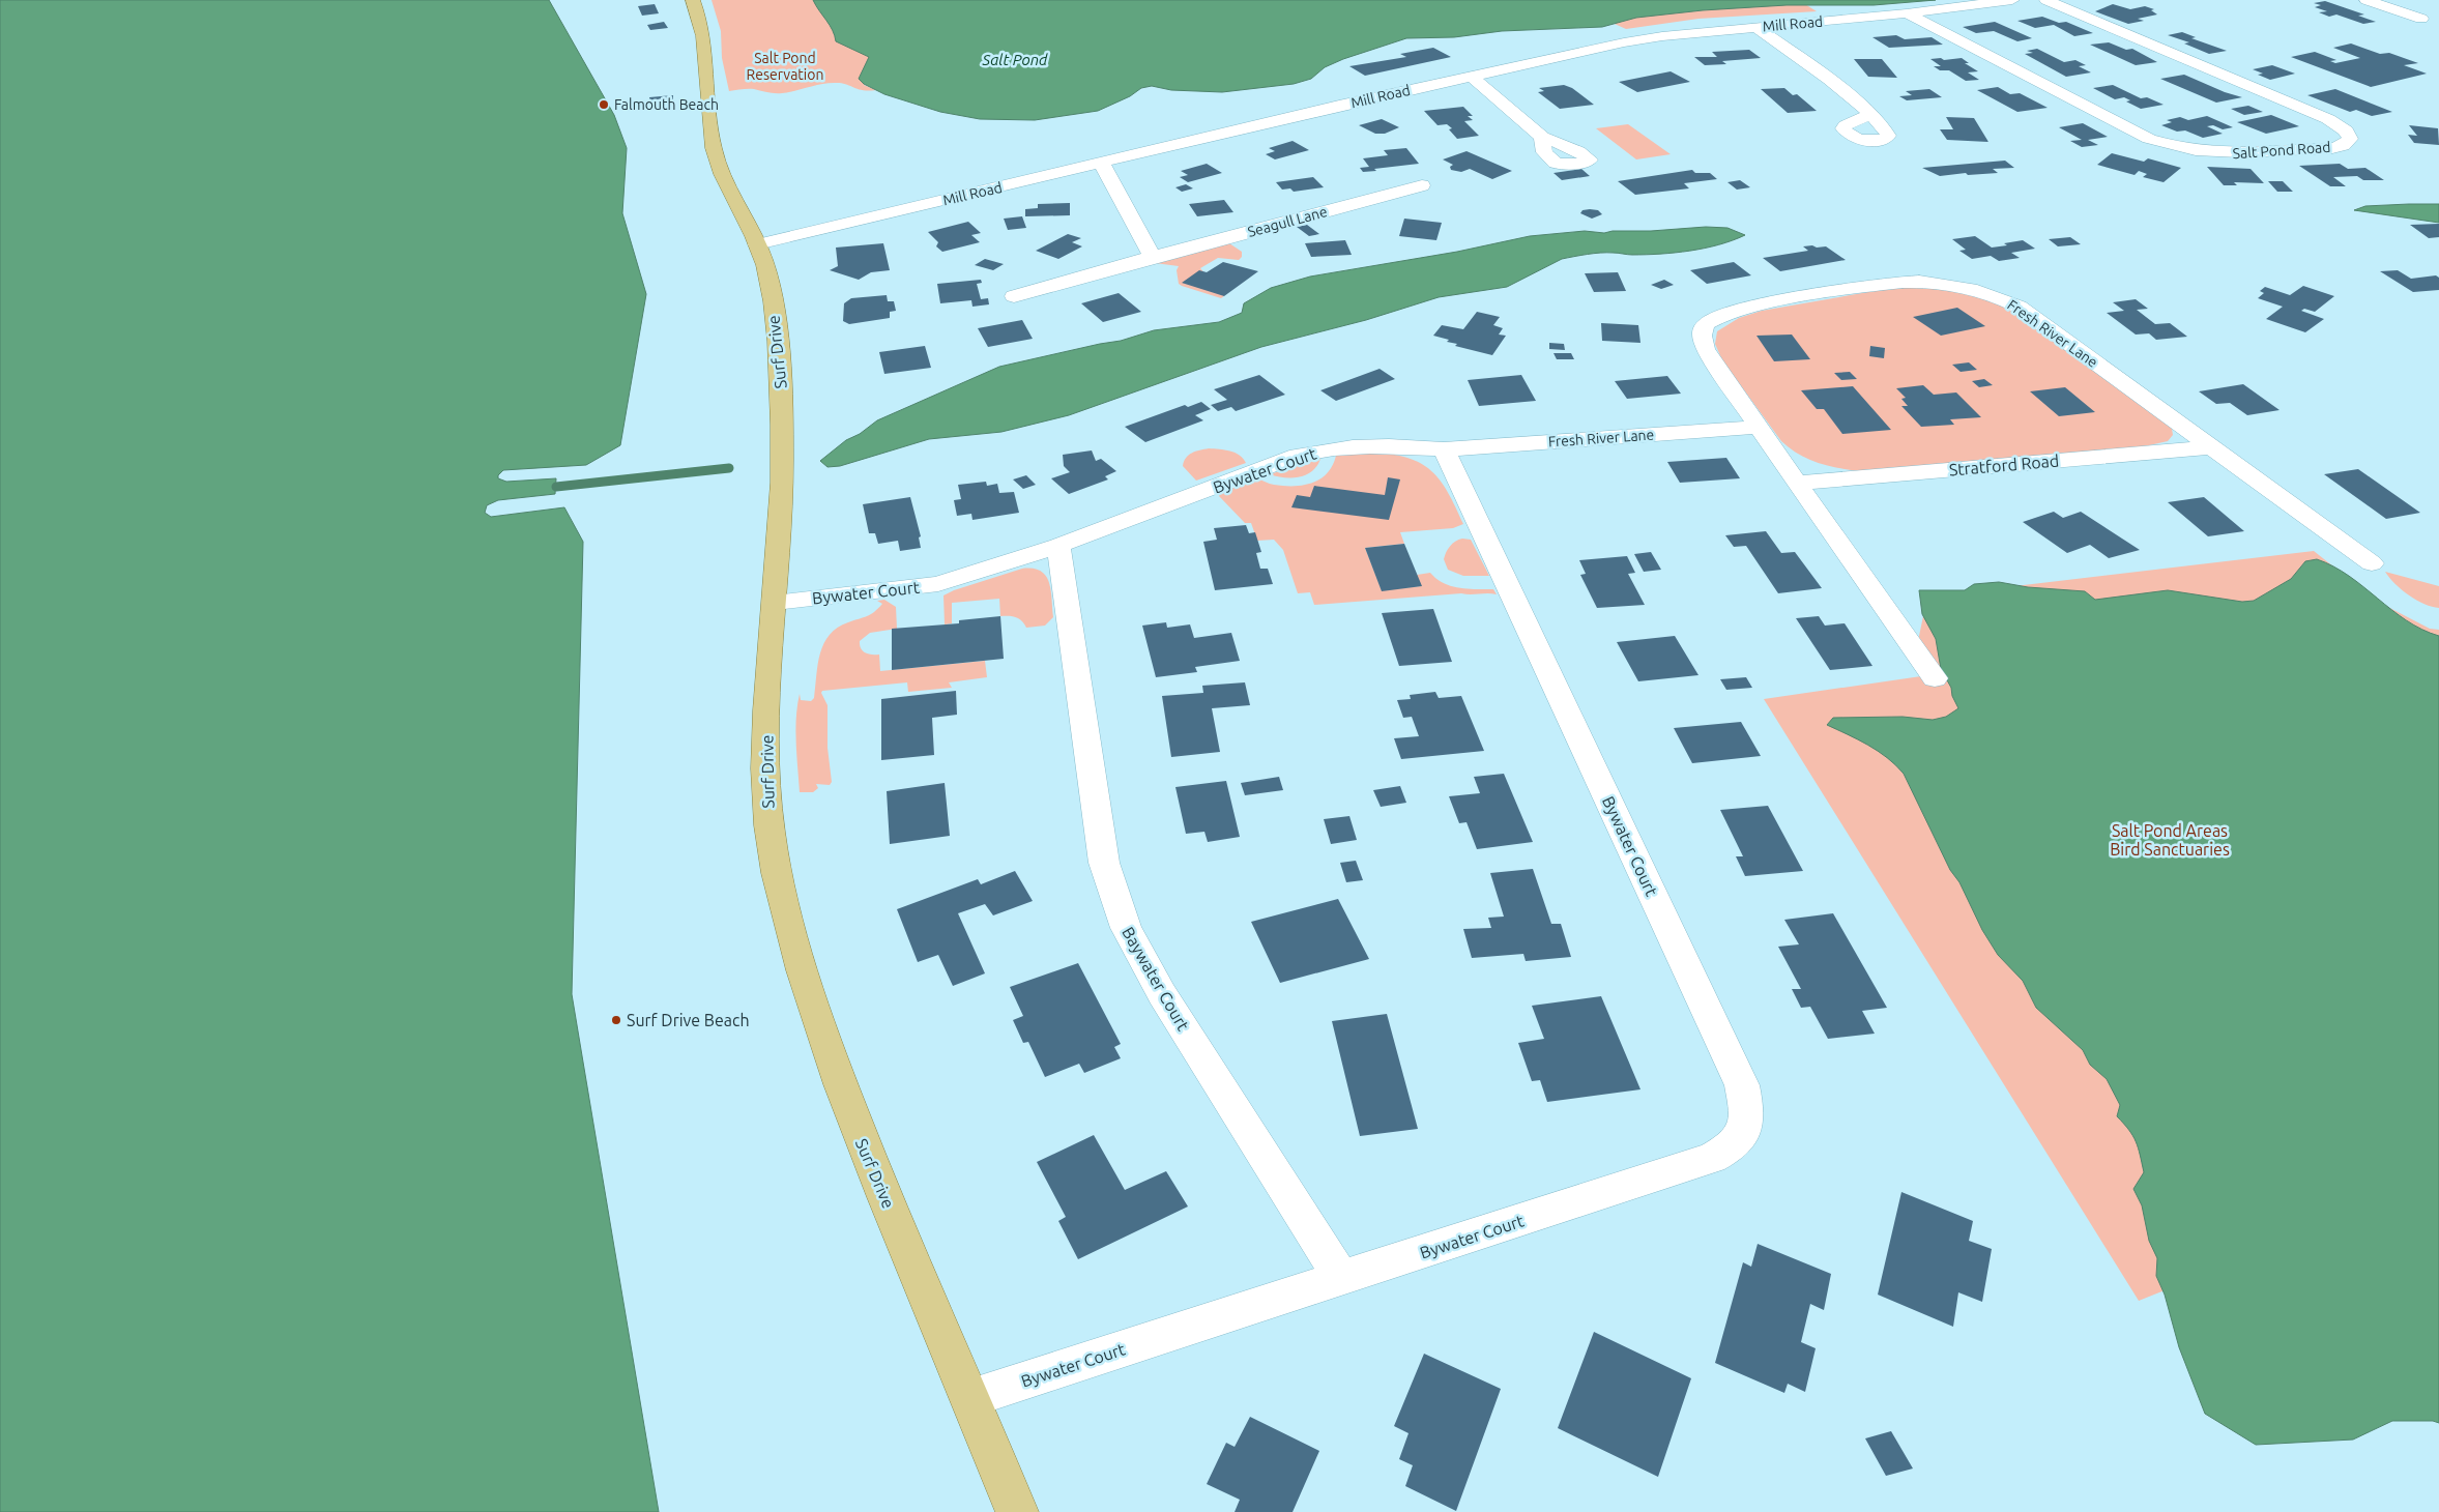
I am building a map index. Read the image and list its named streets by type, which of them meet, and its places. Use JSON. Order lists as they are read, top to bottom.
{
  "streets": {
    "main road": ["Surf Drive"],
    "street": [
      "Mill Road",
      "Salt Pond Road",
      "Seagull Lane",
      "Fresh River Lane",
      "Stratford Road",
      "Bywater Court",
      "Baywater Court"
    ]
  },
  "crossings": [
    ["Mill Road", "Salt Pond Road"],
    ["Mill Road", "Surf Drive"],
    ["Fresh River Lane", "Stratford Road"],
    ["Fresh River Lane", "Bywater Court"],
    ["Surf Drive", "Bywater Court"],
    ["Bywater Court", "Baywater Court"]
  ],
  "water": ["Salt Pond"],
  "parks": ["Salt Pond Reservation", "Salt Pond Areas Bird Sanctuaries"],
  "places": ["Falmouth Beach", "Surf Drive Beach"]
}
